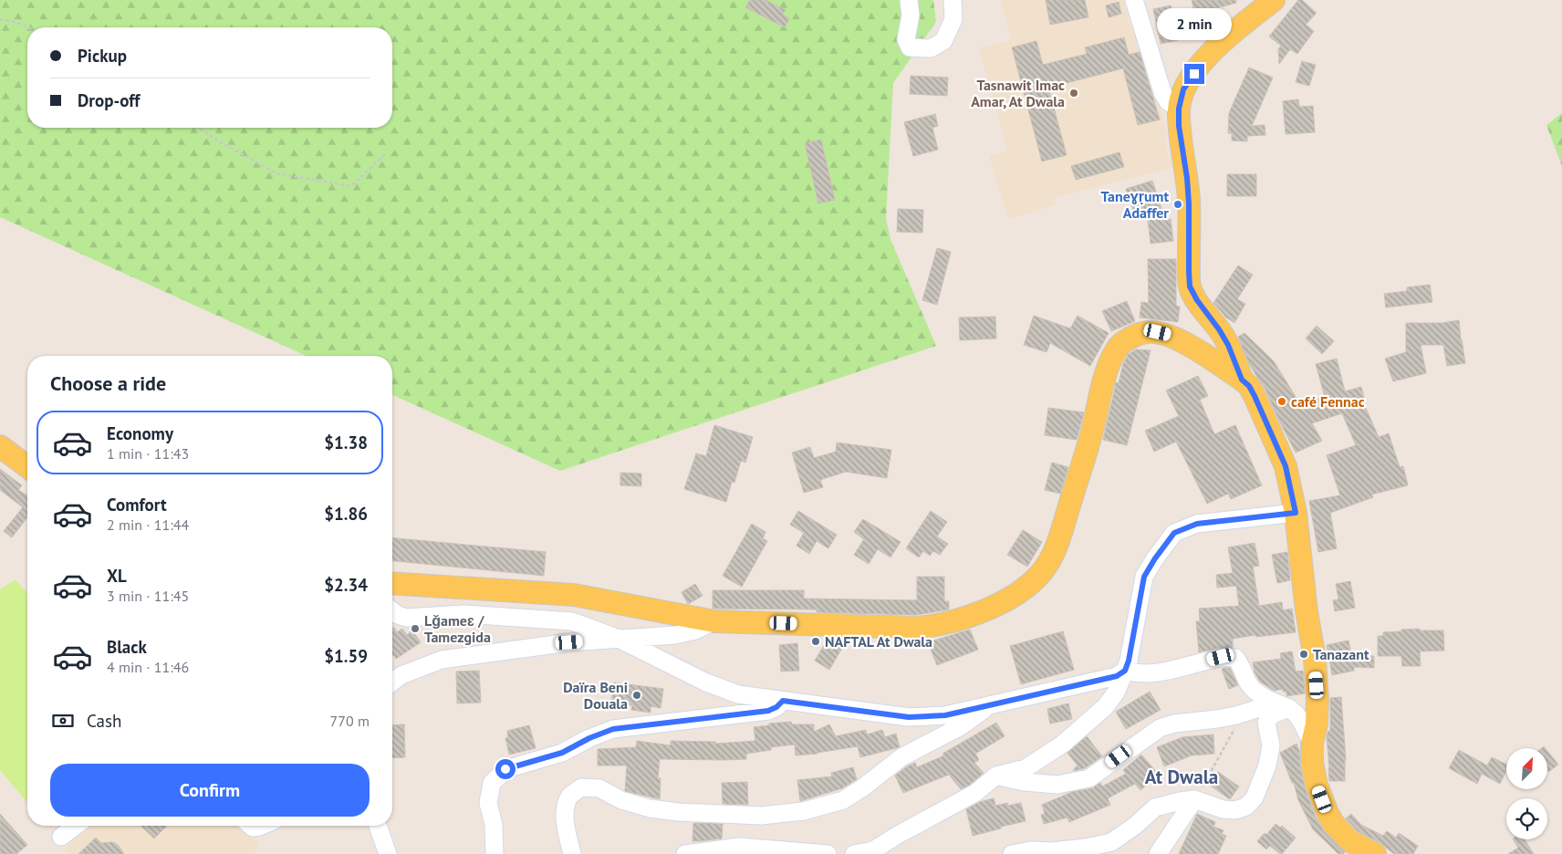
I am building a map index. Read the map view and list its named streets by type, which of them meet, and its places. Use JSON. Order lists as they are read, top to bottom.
{
  "districts": ["At Dwala"],
  "places": [
    "Tasnawit Imac Amar, At Dwala",
    "Taneɣṛumt Adaffer",
    "café Fennac",
    "Lǧameɛ / Tamezgida",
    "NAFTAL At Dwala",
    "Tanazant",
    "Daïra Beni Douala"
  ],
  "north": "top right",
  "page": {
    "bubble": "2 min",
    "banner": ["Pickup", "Drop-off"],
    "heading": "Choose a ride",
    "list": [
      {
        "name": "Economy",
        "note": "1 min · 11:43",
        "value": "$1.38"
      },
      {
        "name": "Comfort",
        "note": "2 min · 11:44",
        "value": "$1.86"
      },
      {
        "name": "XL",
        "note": "3 min · 11:45",
        "value": "$2.34"
      },
      {
        "name": "Black",
        "note": "4 min · 11:46",
        "value": "$1.59"
      }
    ],
    "pay": ["Cash", "770 m"],
    "buttons": "Confirm"
  }
}
